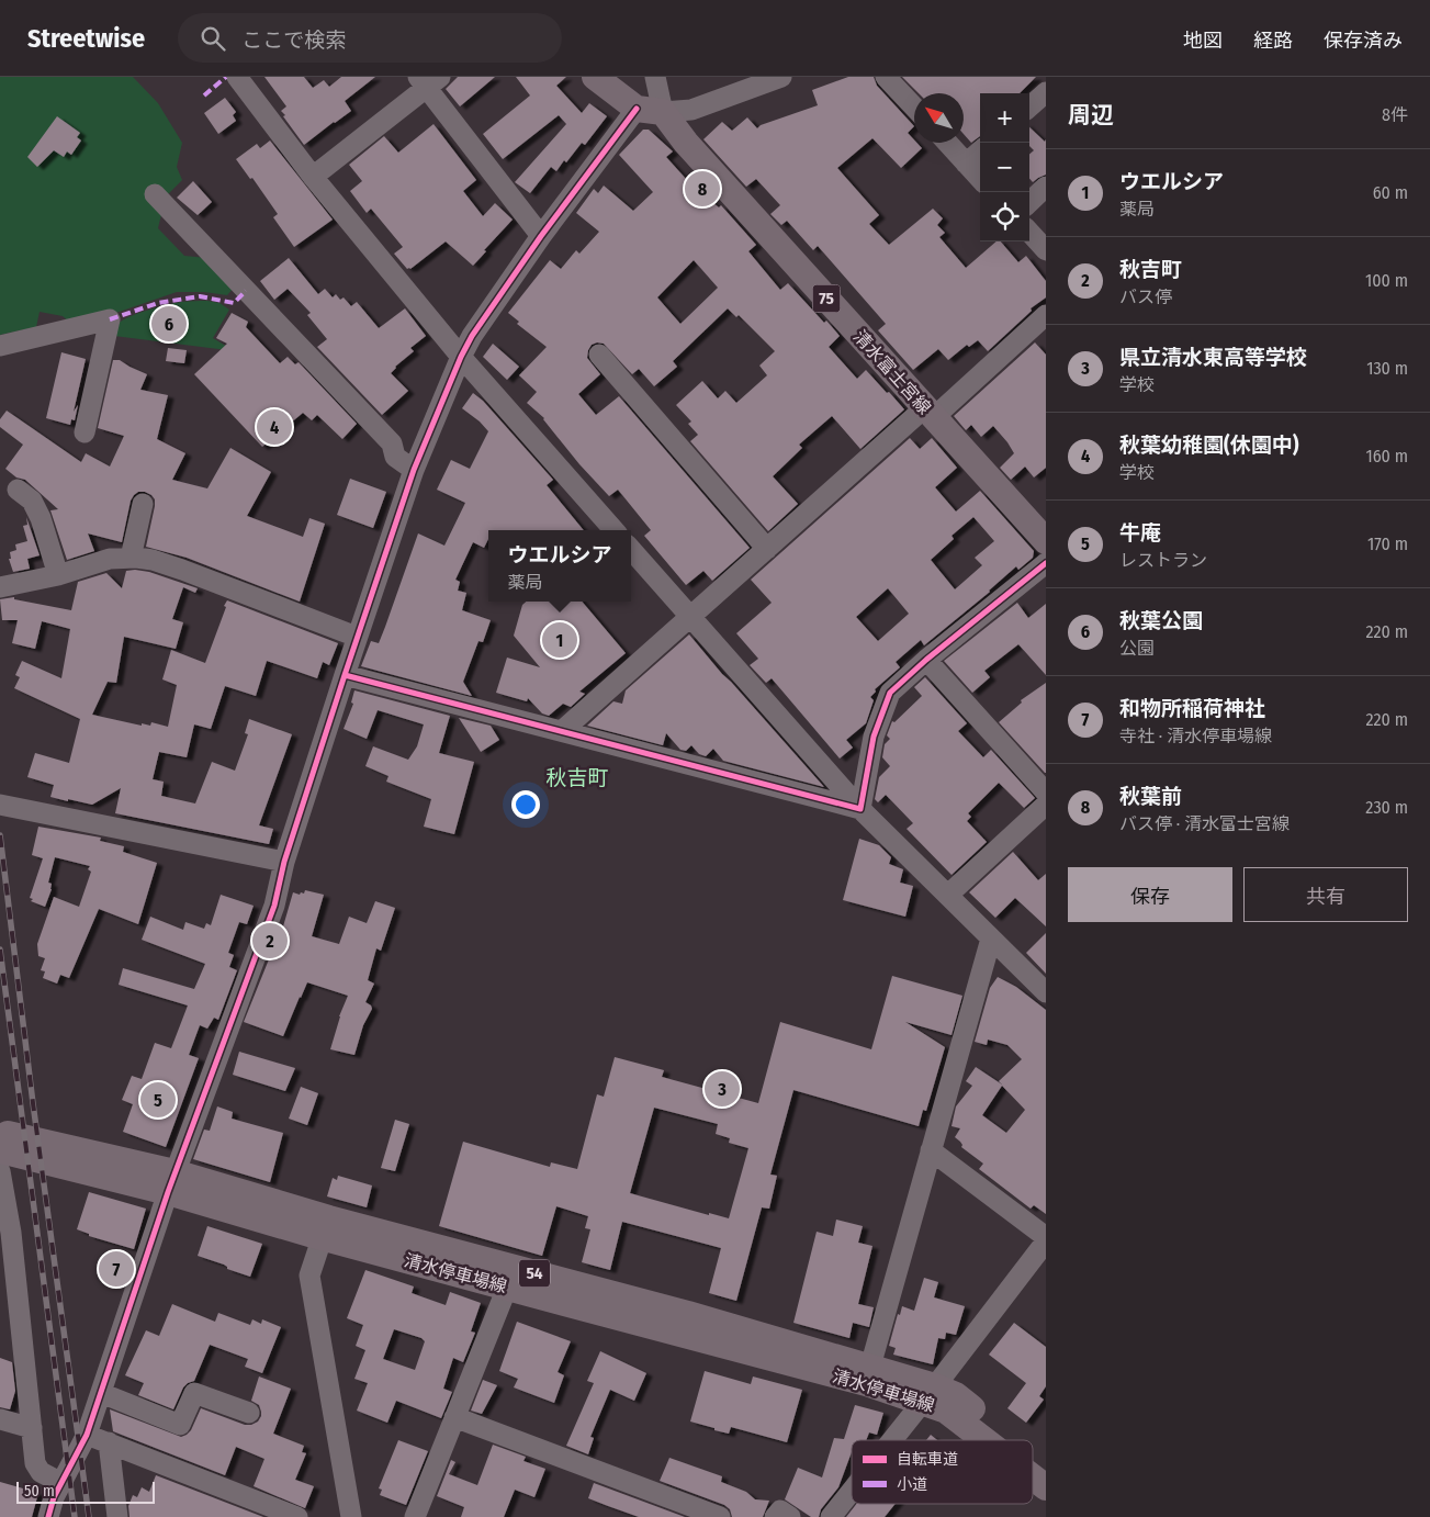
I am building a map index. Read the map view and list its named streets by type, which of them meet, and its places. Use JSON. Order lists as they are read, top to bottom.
{
  "streets": {
    "main road": [
      "75",
      "清水富士宮線",
      "清水停車場線",
      "54"
    ]
  },
  "districts": ["秋吉町"],
  "legend": ["自転車道", "小道"],
  "scale_bar": "50 m",
  "north": "top left",
  "page": {
    "header": "Streetwise",
    "search": "ここで検索",
    "nav": ["地図", "経路", "保存済み"],
    "heading": ["周辺", "8件"],
    "map_buttons": ["+", "−"],
    "list": [
      {
        "mark": "1",
        "name": "ウエルシア",
        "note": "薬局",
        "value": "60 m"
      },
      {
        "mark": "2",
        "name": "秋吉町",
        "note": "バス停",
        "value": "100 m"
      },
      {
        "mark": "3",
        "name": "県立清水東高等学校",
        "note": "学校",
        "value": "130 m"
      },
      {
        "mark": "4",
        "name": "秋葉幼稚園(休園中)",
        "note": "学校",
        "value": "160 m"
      },
      {
        "mark": "5",
        "name": "牛庵",
        "note": "レストラン",
        "value": "170 m"
      },
      {
        "mark": "6",
        "name": "秋葉公園",
        "note": "公園",
        "value": "220 m"
      },
      {
        "mark": "7",
        "name": "和物所稲荷神社",
        "note": "寺社 · 清水停車場線",
        "value": "220 m"
      },
      {
        "mark": "8",
        "name": "秋葉前",
        "note": "バス停 · 清水富士宮線",
        "value": "230 m"
      }
    ],
    "pins": [
      "8",
      "6",
      "4",
      "1",
      "2",
      "3",
      "5",
      "7"
    ],
    "popup": ["ウエルシア", "薬局"],
    "buttons": ["保存", "共有"],
    "scale": "50 m"
  }
}
